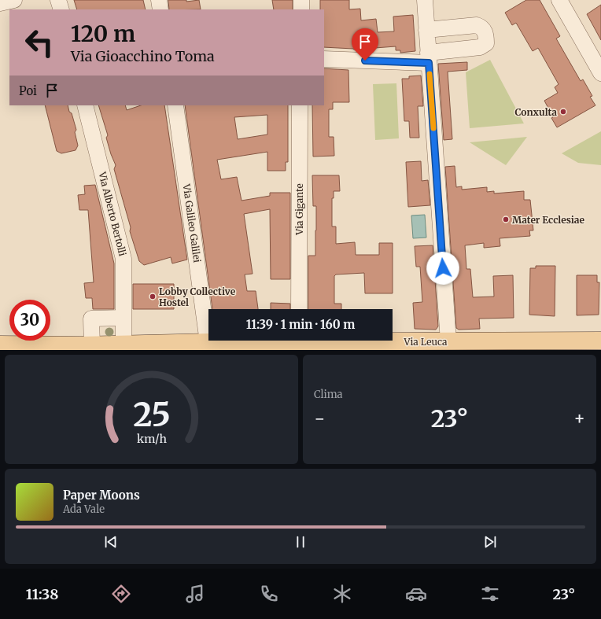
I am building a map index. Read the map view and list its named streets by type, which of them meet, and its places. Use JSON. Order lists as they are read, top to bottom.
{
  "streets": {
    "main road": ["Via Leuca"],
    "street": ["Via Gigante", "Via Alberto Bertolli", "Via Galileo Galilei"]
  },
  "crossings": [
    ["Via Alberto Bertolli", "Via Leuca"],
    ["Via Galileo Galilei", "Via Leuca"]
  ],
  "places": ["Conxulta", "Mater Ecclesiae", "Lobby Collective Hostel"],
  "page": {
    "turn": ["120 m", "Via Gioacchino Toma"],
    "then": "Poi",
    "limit": "30",
    "trip": "11:39 · 1 min · 160 m",
    "tile": "Clima",
    "heat": ["−", "23°", "+"],
    "song": ["Paper Moons", "Ada Vale"],
    "tabs": ["11:38", "23°"],
    "gauge": ["25", "km/h"]
  }
}
